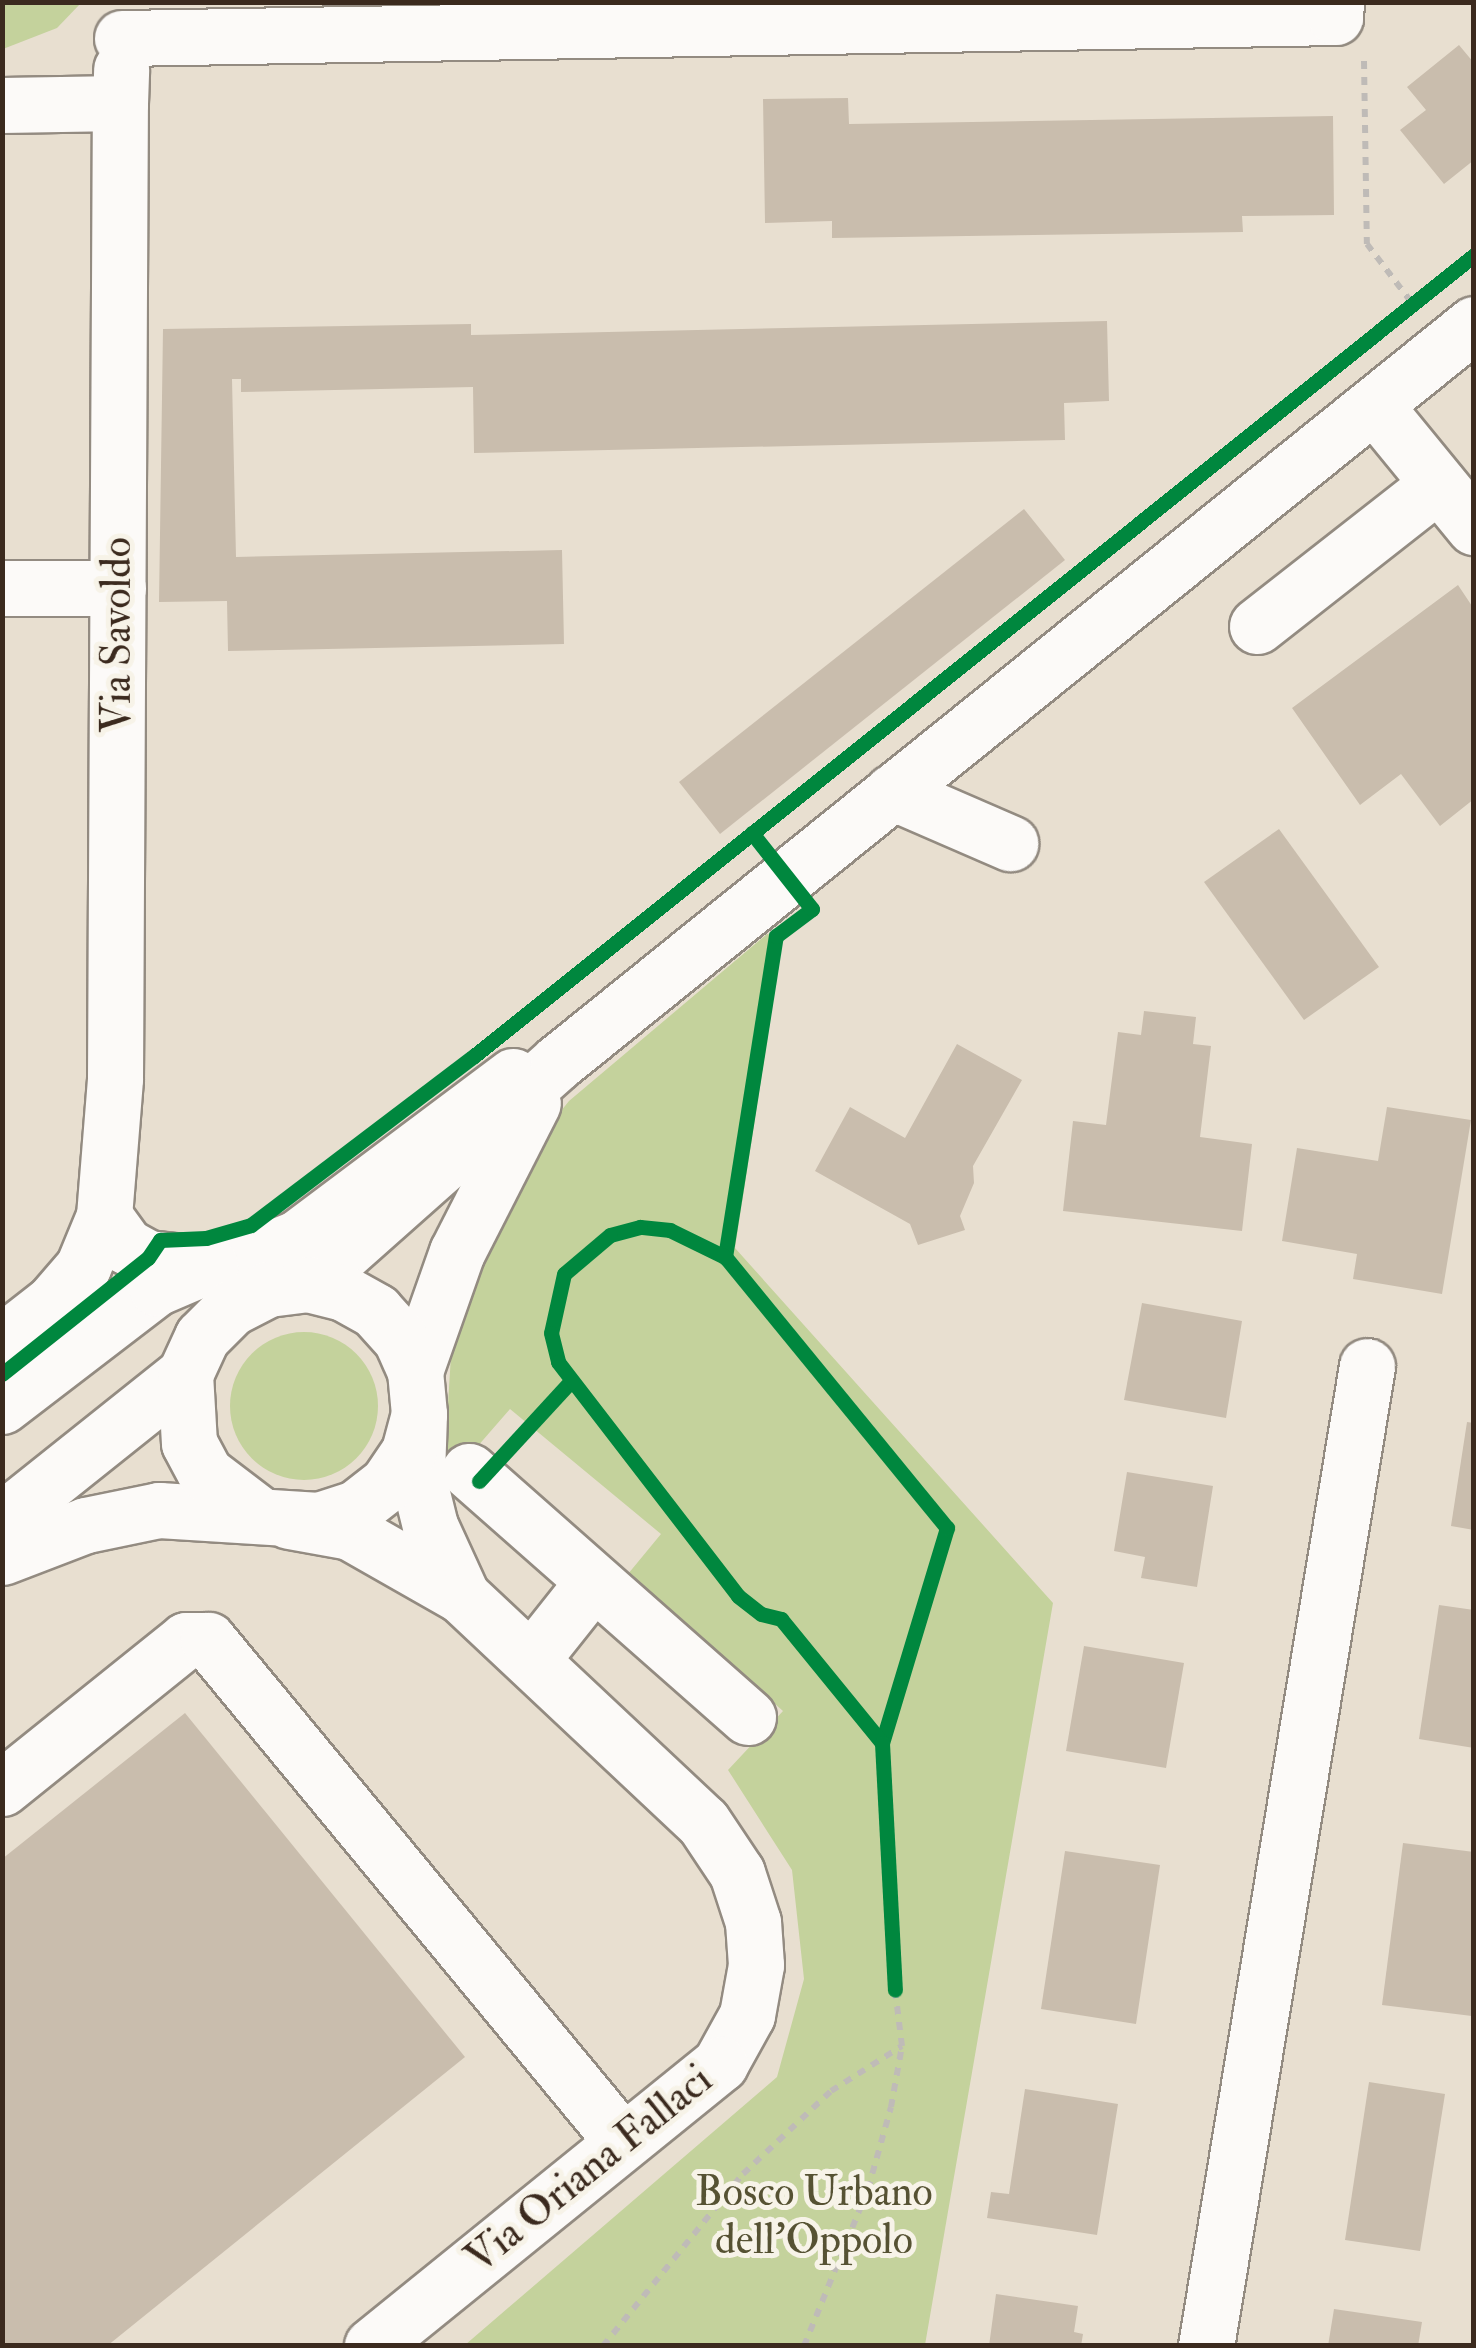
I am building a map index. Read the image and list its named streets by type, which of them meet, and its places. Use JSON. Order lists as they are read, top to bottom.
{
  "streets": {
    "street": ["Via Savoldo", "Via Oriana Fallaci"]
  },
  "parks": ["Bosco Urbano dell'Oppolo"]
}
